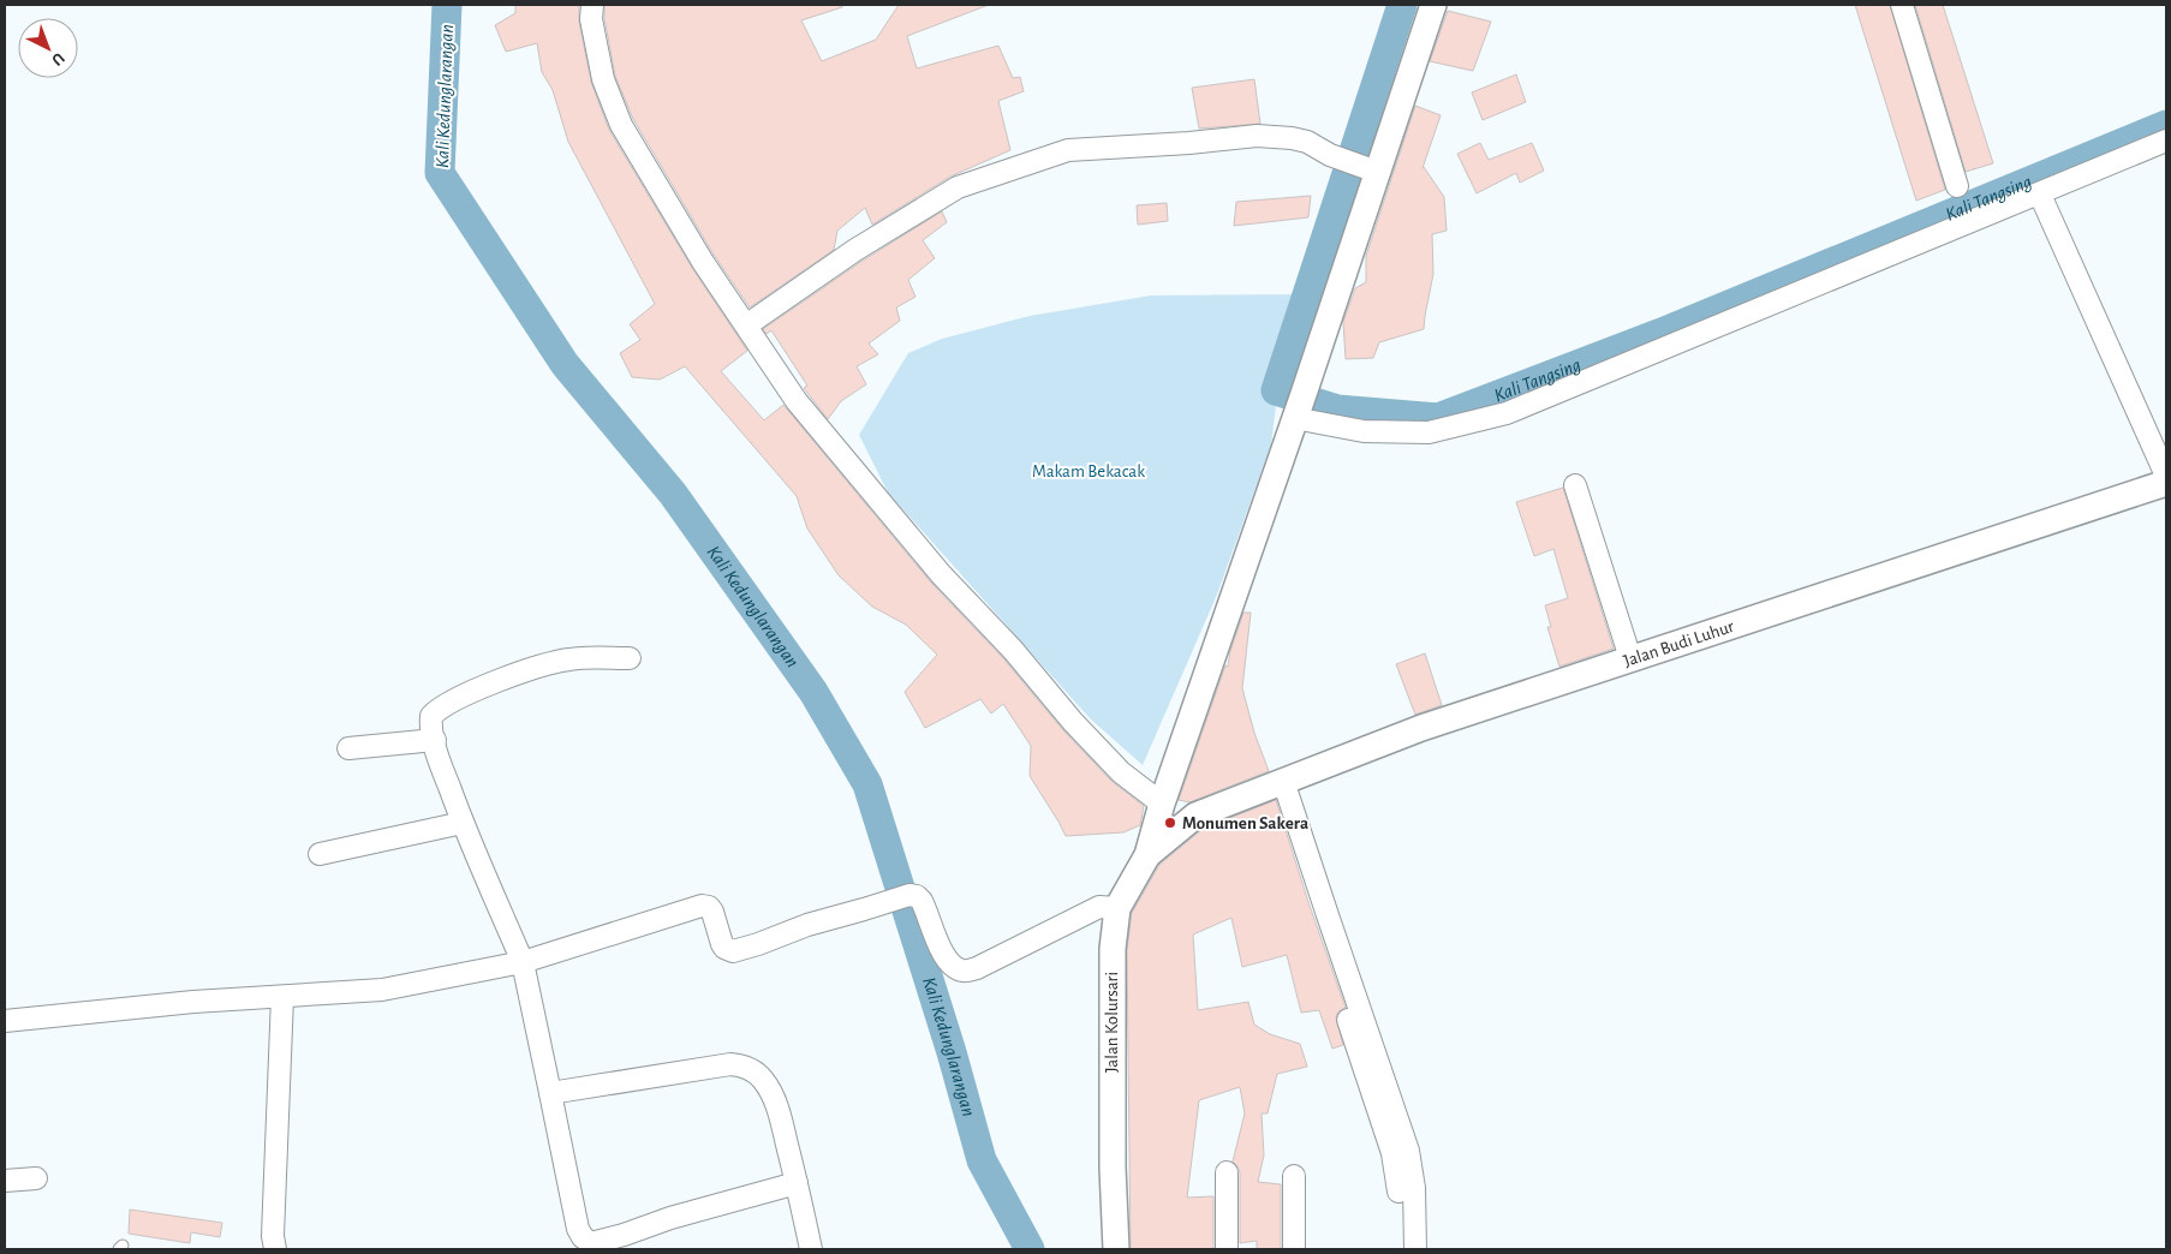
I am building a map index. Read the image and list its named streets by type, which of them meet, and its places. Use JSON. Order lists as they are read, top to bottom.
{
  "streets": {
    "street": ["Jalan Budi Luhur", "Jalan Kolursari"]
  },
  "crossings": [
    ["Jalan Budi Luhur", "Jalan Kolursari"]
  ],
  "water": ["Kali Kedunglarangan", "Kali Tangsing"],
  "parks": ["Makam Bekacak"],
  "places": ["Monumen Sakera"],
  "north": "bottom right"
}
